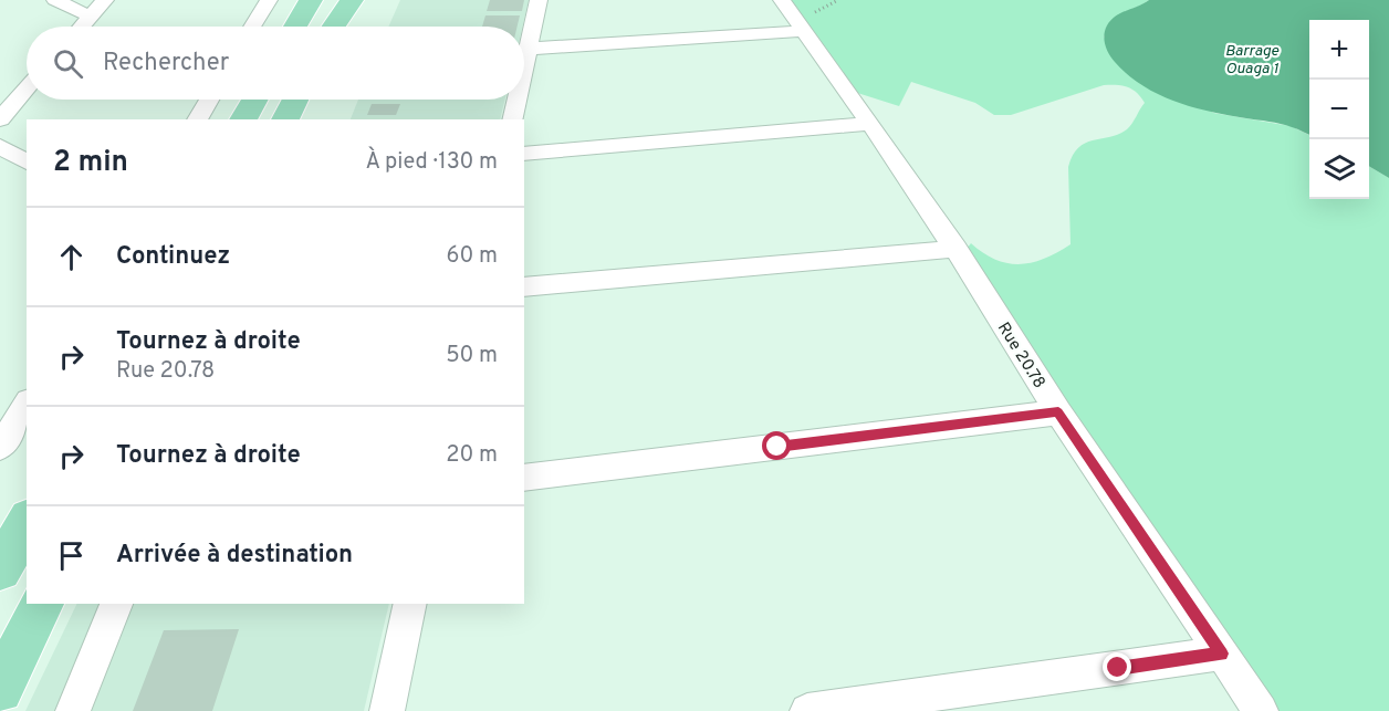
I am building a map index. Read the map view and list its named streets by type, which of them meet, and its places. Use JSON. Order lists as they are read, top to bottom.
{
  "streets": {
    "street": ["Rue 20.78"]
  },
  "water": ["Barrage Ouaga 1"],
  "page": {
    "map_buttons": ["+", "−"],
    "search": "Rechercher",
    "heading": ["2 min", "À pied · 130 m"],
    "list": [
      ["Continuez", "60 m"],
      ["Tournez à droite", "Rue 20.78", "50 m"],
      ["Tournez à droite", "20 m"],
      "Arrivée à destination"
    ]
  }
}
